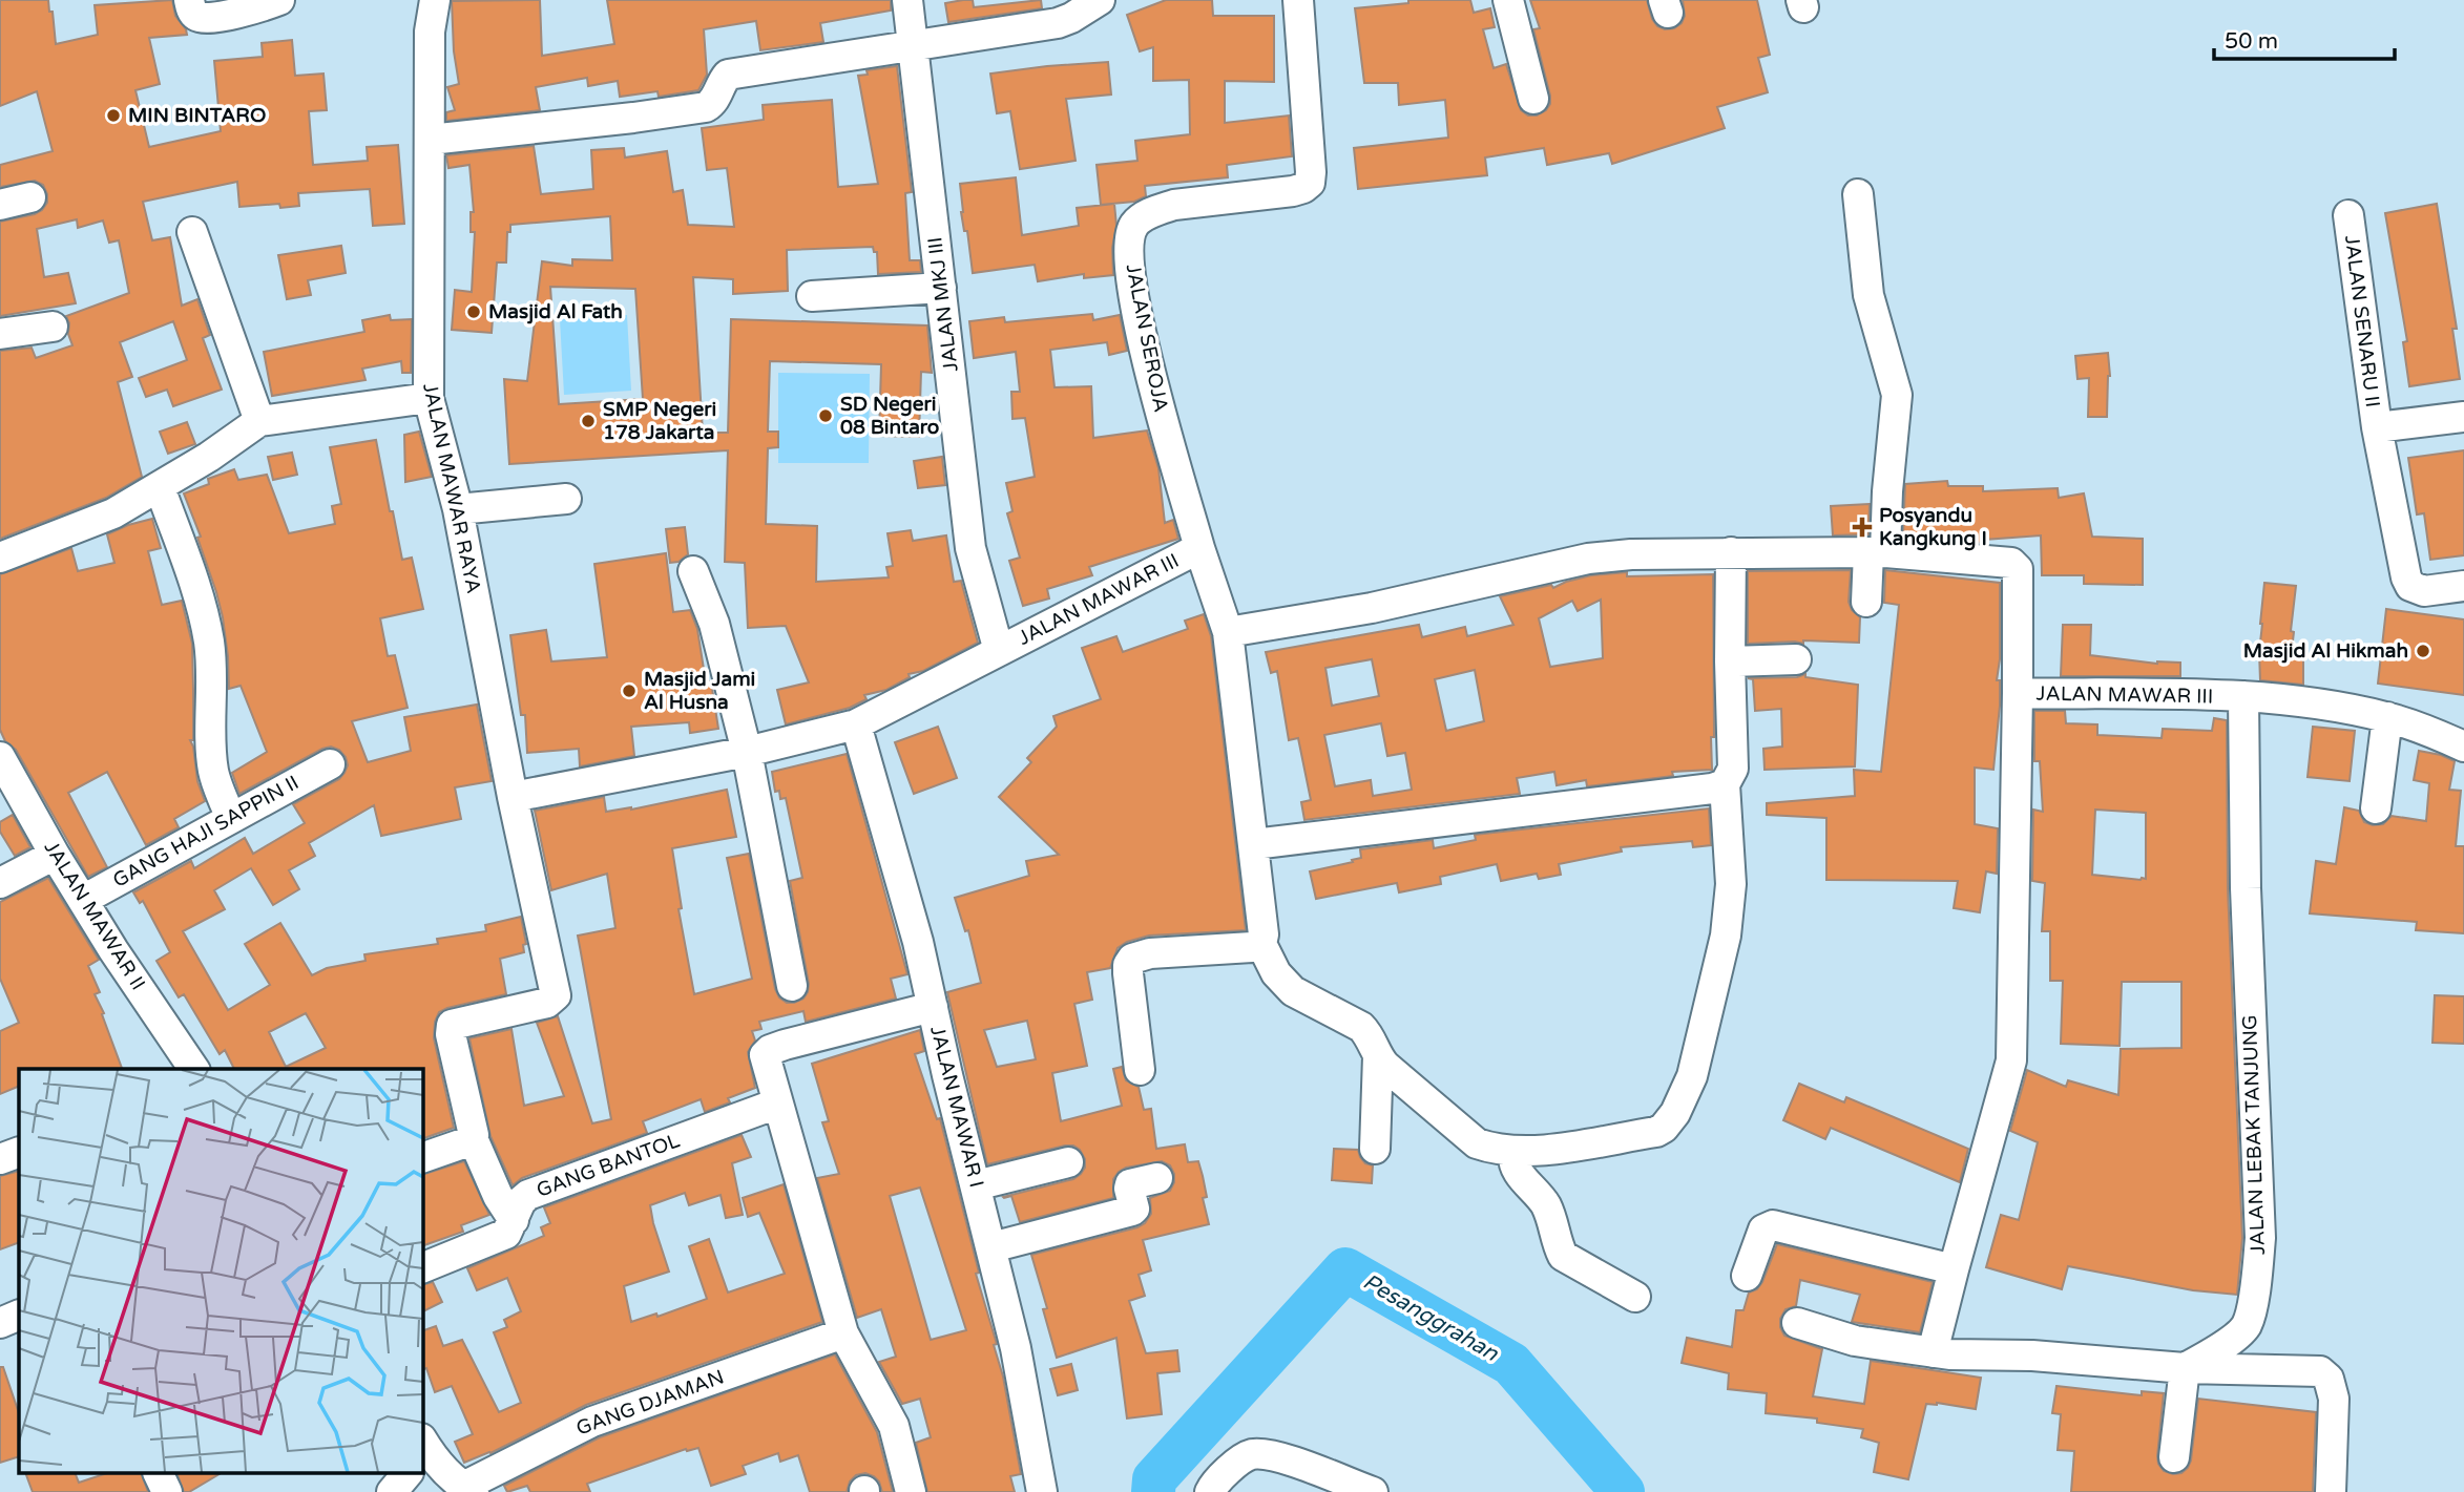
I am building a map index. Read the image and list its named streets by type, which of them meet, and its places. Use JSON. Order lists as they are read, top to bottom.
{
  "streets": {
    "street": [
      "JALAN MKJ III",
      "JALAN SENARU II",
      "JALAN SEROJA",
      "JALAN MAWAR RAYA",
      "JALAN MAWAR III",
      "GANG HAJI SAPPIN II",
      "JALAN MAWAR II",
      "JALAN MAWAR I",
      "JALAN LEBAK TANJUNG",
      "GANG BANTOL",
      "GANG DJAMAN"
    ]
  },
  "crossings": [
    ["JALAN MKJ III", "JALAN MAWAR III"],
    ["JALAN SEROJA", "JALAN MAWAR III"],
    ["JALAN MAWAR RAYA", "JALAN MAWAR III"],
    ["JALAN MAWAR III", "JALAN MAWAR I"],
    ["JALAN MAWAR III", "JALAN LEBAK TANJUNG"],
    ["GANG HAJI SAPPIN II", "JALAN MAWAR II"]
  ],
  "water": ["Pesanggrahan"],
  "places": {
    "other": [
      "MIN BINTARO",
      "Masjid Al Fath",
      "SD Negeri 08 Bintaro",
      "SMP Negeri 178 Jakarta",
      "Masjid Al Hikmah",
      "Masjid Jami Al Husna"
    ],
    "health": ["Posyandu Kangkung I"]
  },
  "scale_bar": "50 m"
}
